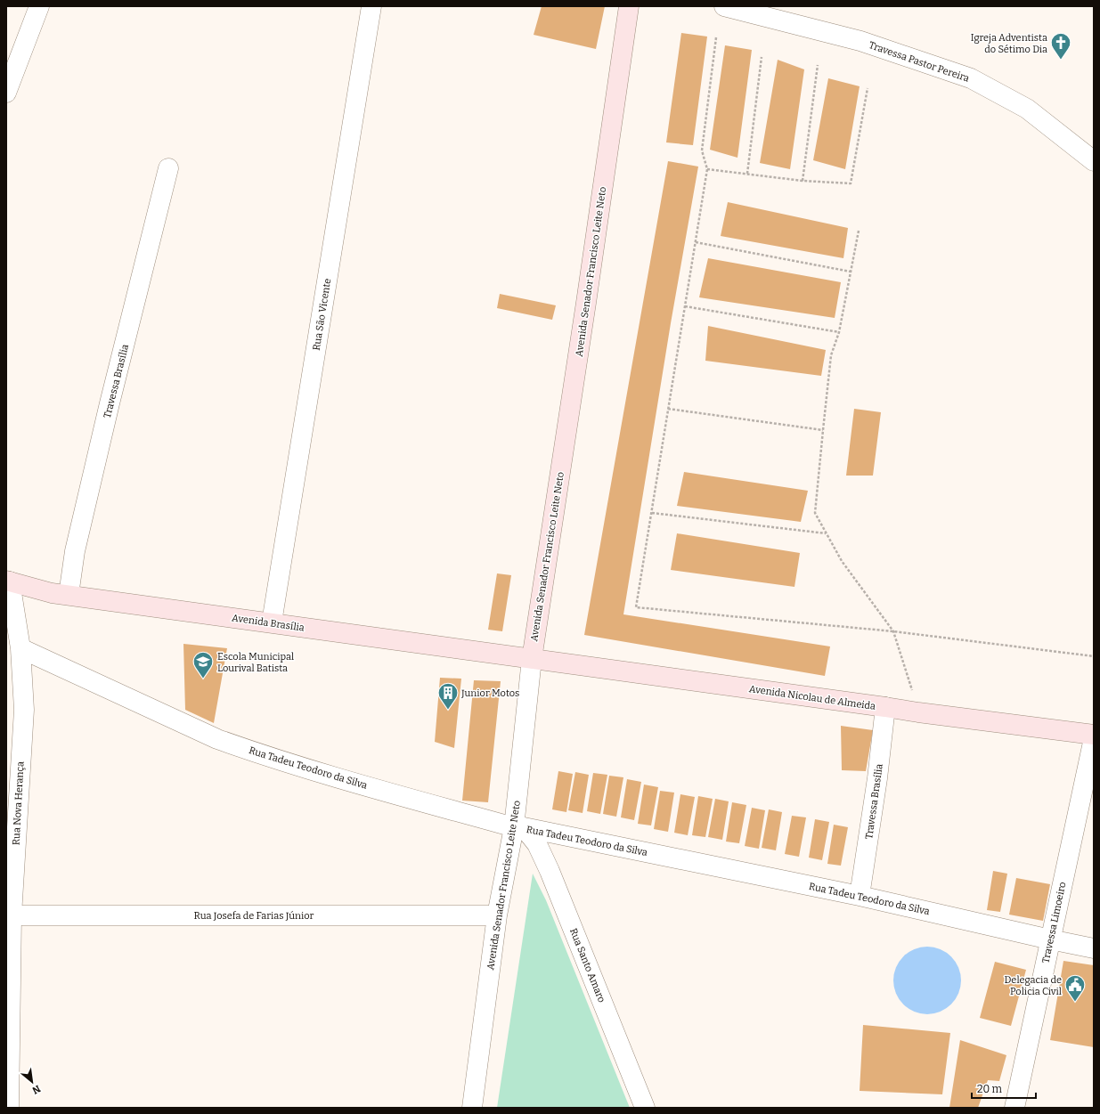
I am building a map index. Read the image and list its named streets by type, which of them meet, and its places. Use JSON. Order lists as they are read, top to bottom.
{
  "streets": {
    "main road": ["Avenida Senador Francisco Leite Neto", "Avenida Brasília", "Avenida Nicolau de Almeida"],
    "street": [
      "Travessa Pastor Pereira",
      "Rua São Vicente",
      "Travessa Brasília",
      "Rua Tadeu Teodoro da Silva",
      "Rua Nova Herança",
      "Rua Josefa de Farias Júnior",
      "Travessa Limoeiro",
      "Rua Santo Amaro"
    ]
  },
  "crossings": [
    ["Avenida Senador Francisco Leite Neto", "Avenida Brasília"],
    ["Avenida Senador Francisco Leite Neto", "Avenida Nicolau de Almeida"],
    ["Avenida Senador Francisco Leite Neto", "Rua Tadeu Teodoro da Silva"],
    ["Avenida Senador Francisco Leite Neto", "Rua Josefa de Farias Júnior"],
    ["Avenida Senador Francisco Leite Neto", "Rua Santo Amaro"],
    ["Rua São Vicente", "Avenida Brasília"],
    ["Travessa Brasília", "Avenida Brasília"],
    ["Travessa Brasília", "Avenida Nicolau de Almeida"],
    ["Travessa Brasília", "Rua Tadeu Teodoro da Silva"],
    ["Avenida Brasília", "Avenida Nicolau de Almeida"],
    ["Rua Tadeu Teodoro da Silva", "Rua Nova Herança"],
    ["Rua Tadeu Teodoro da Silva", "Travessa Limoeiro"],
    ["Rua Tadeu Teodoro da Silva", "Rua Santo Amaro"],
    ["Rua Nova Herança", "Rua Josefa de Farias Júnior"]
  ],
  "places": {
    "church": ["Igreja Adventista do Sétimo Dia"],
    "school or university": ["Escola Municipal Lourival Batista"],
    "building": ["Junior Motos"],
    "public building": ["Delegacia de Policia Civil"]
  },
  "scale_bar": "20 m",
  "north": "bottom right"
}
